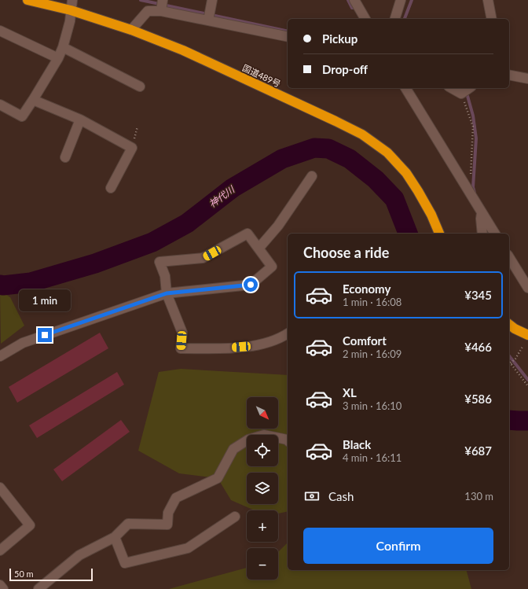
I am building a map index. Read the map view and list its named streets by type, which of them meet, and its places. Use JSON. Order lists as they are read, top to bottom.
{
  "streets": {
    "highway": ["国道489号"]
  },
  "water": ["神代川"],
  "scale_bar": "50 m",
  "north": "bottom right",
  "page": {
    "banner": ["Pickup", "Drop-off"],
    "heading": "Choose a ride",
    "list": [
      {
        "name": "Economy",
        "note": "1 min · 16:08",
        "value": "¥345"
      },
      {
        "name": "Comfort",
        "note": "2 min · 16:09",
        "value": "¥466"
      },
      {
        "name": "XL",
        "note": "3 min · 16:10",
        "value": "¥586"
      },
      {
        "name": "Black",
        "note": "4 min · 16:11",
        "value": "¥687"
      }
    ],
    "bubble": "1 min",
    "map_buttons": ["+", "−"],
    "pay": ["Cash", "130 m"],
    "buttons": "Confirm",
    "scale": "50 m"
  }
}
